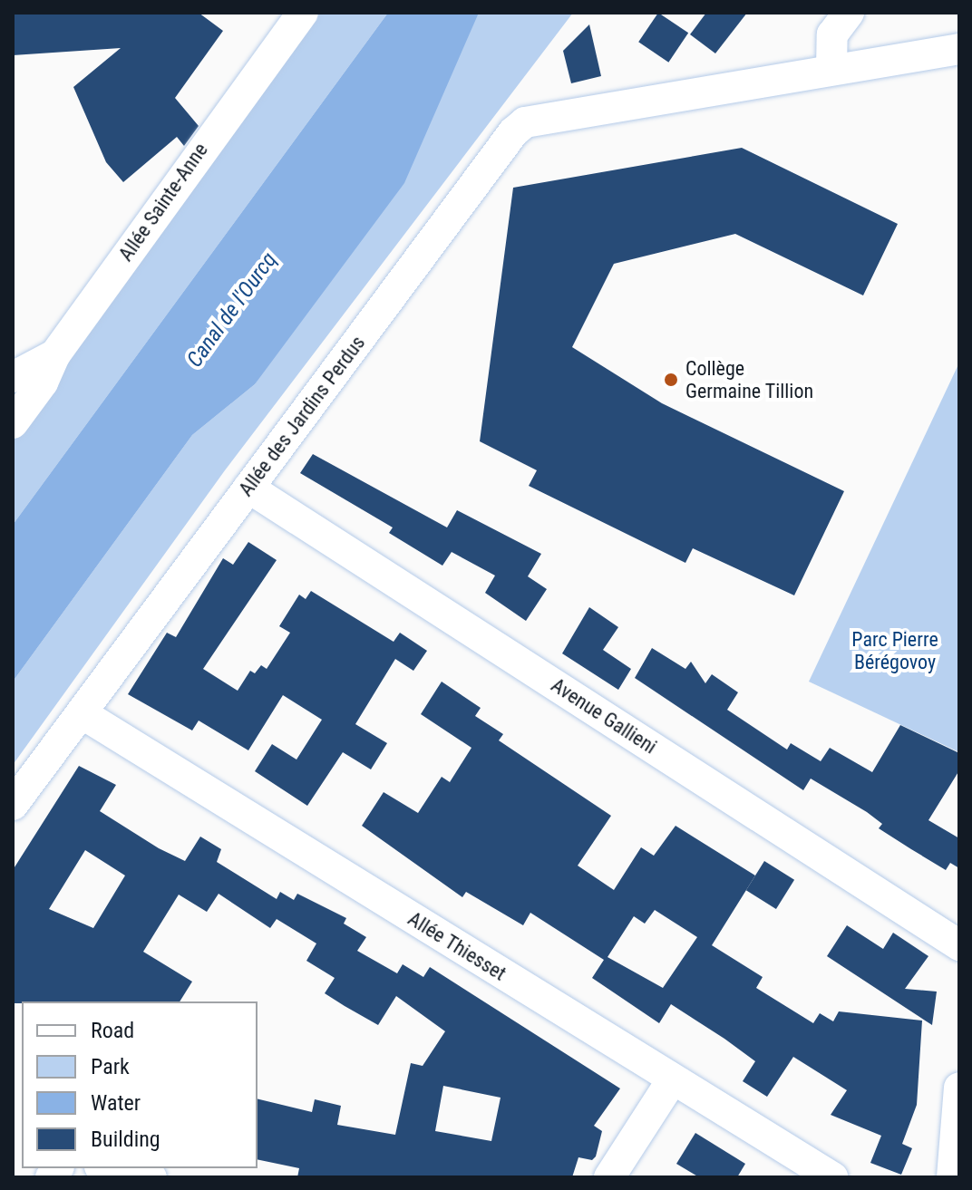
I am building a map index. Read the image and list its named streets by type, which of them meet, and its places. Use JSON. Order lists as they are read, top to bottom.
{
  "streets": {
    "street": [
      "Allée Sainte-Anne",
      "Allée des Jardins Perdus",
      "Avenue Gallieni",
      "Allée Thiesset"
    ]
  },
  "crossings": [
    ["Allée des Jardins Perdus", "Avenue Gallieni"],
    ["Allée des Jardins Perdus", "Allée Thiesset"]
  ],
  "water": ["Canal de l'Ourcq"],
  "parks": ["Parc Pierre Bérégovoy"],
  "places": ["Collège Germaine Tillion"],
  "legend": [
    "Road",
    "Park",
    "Water",
    "Building"
  ]
}
